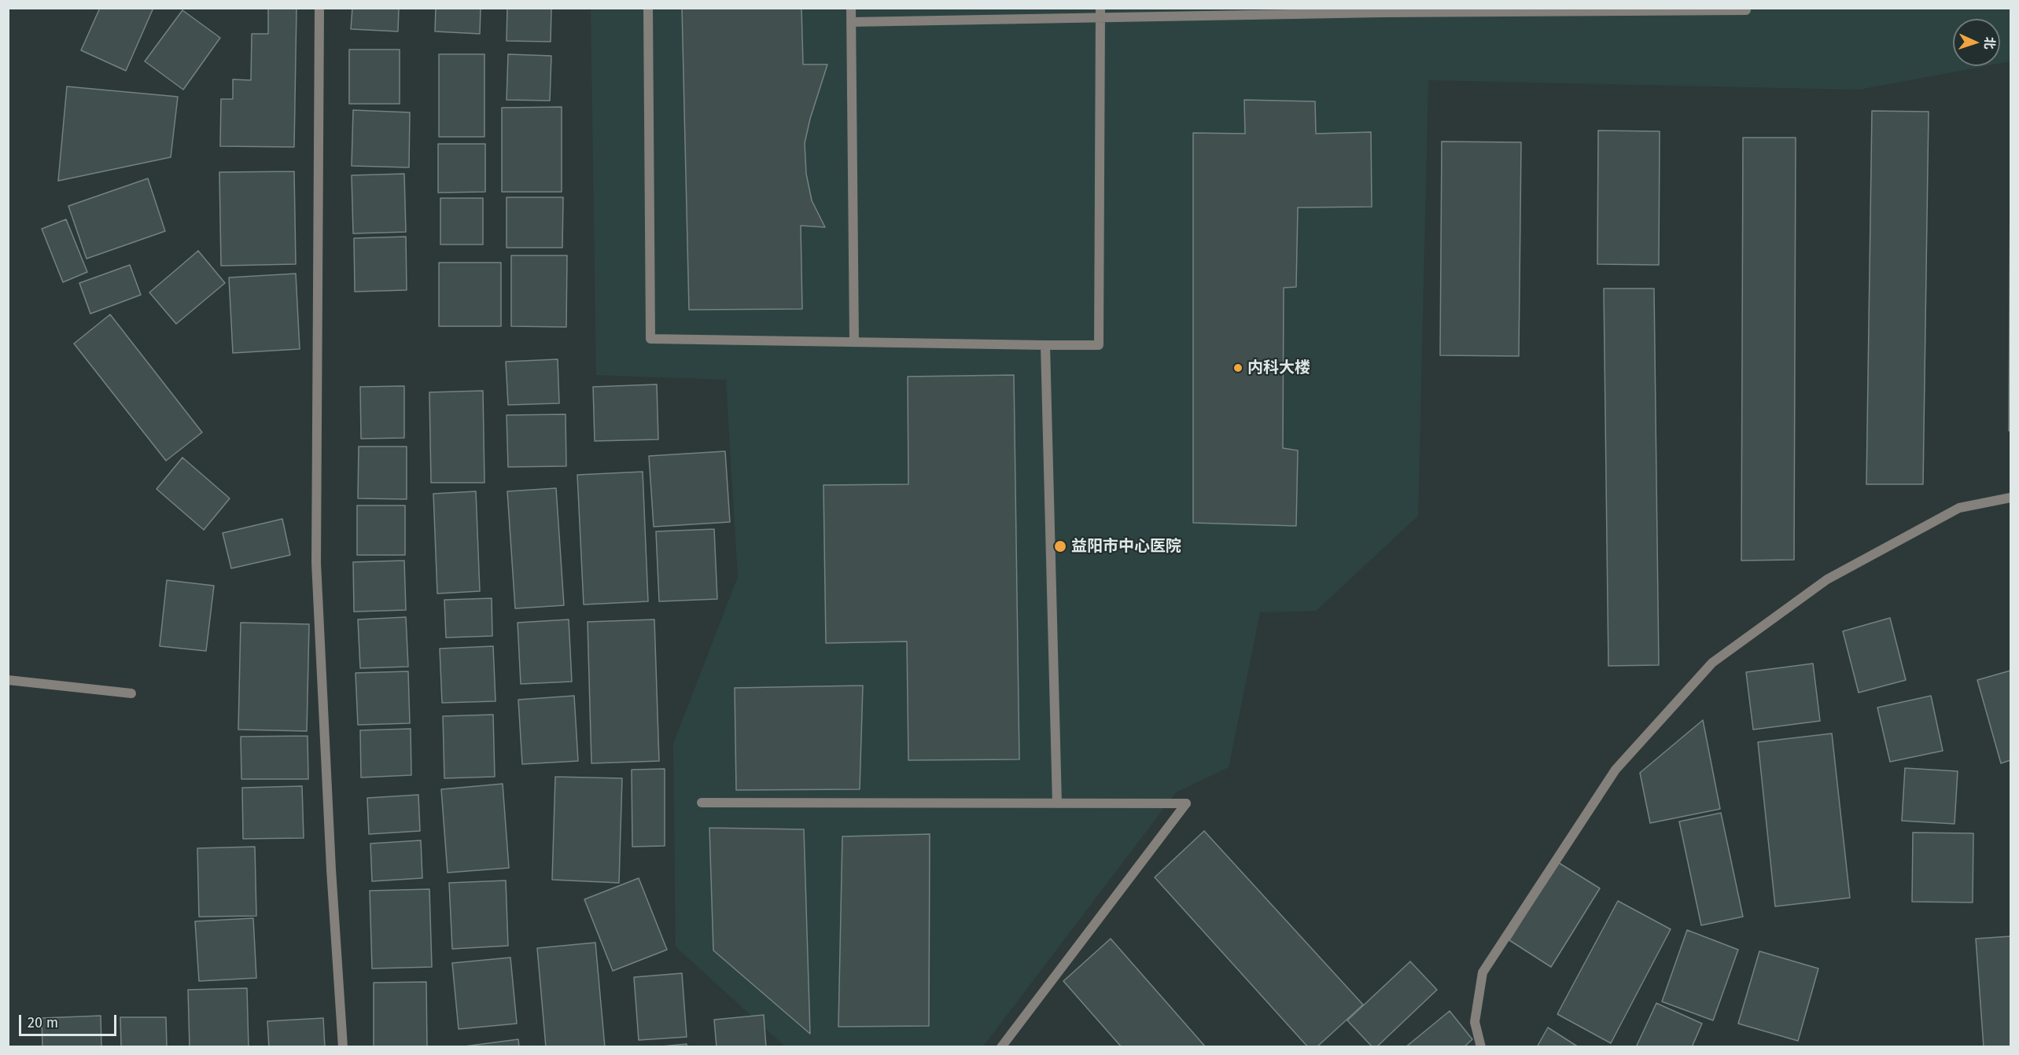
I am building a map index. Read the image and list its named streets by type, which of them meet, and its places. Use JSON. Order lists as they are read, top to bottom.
{
  "places": ["内科大楼", "益阳市中心医院"],
  "scale_bar": "20 m",
  "north": "right"
}
